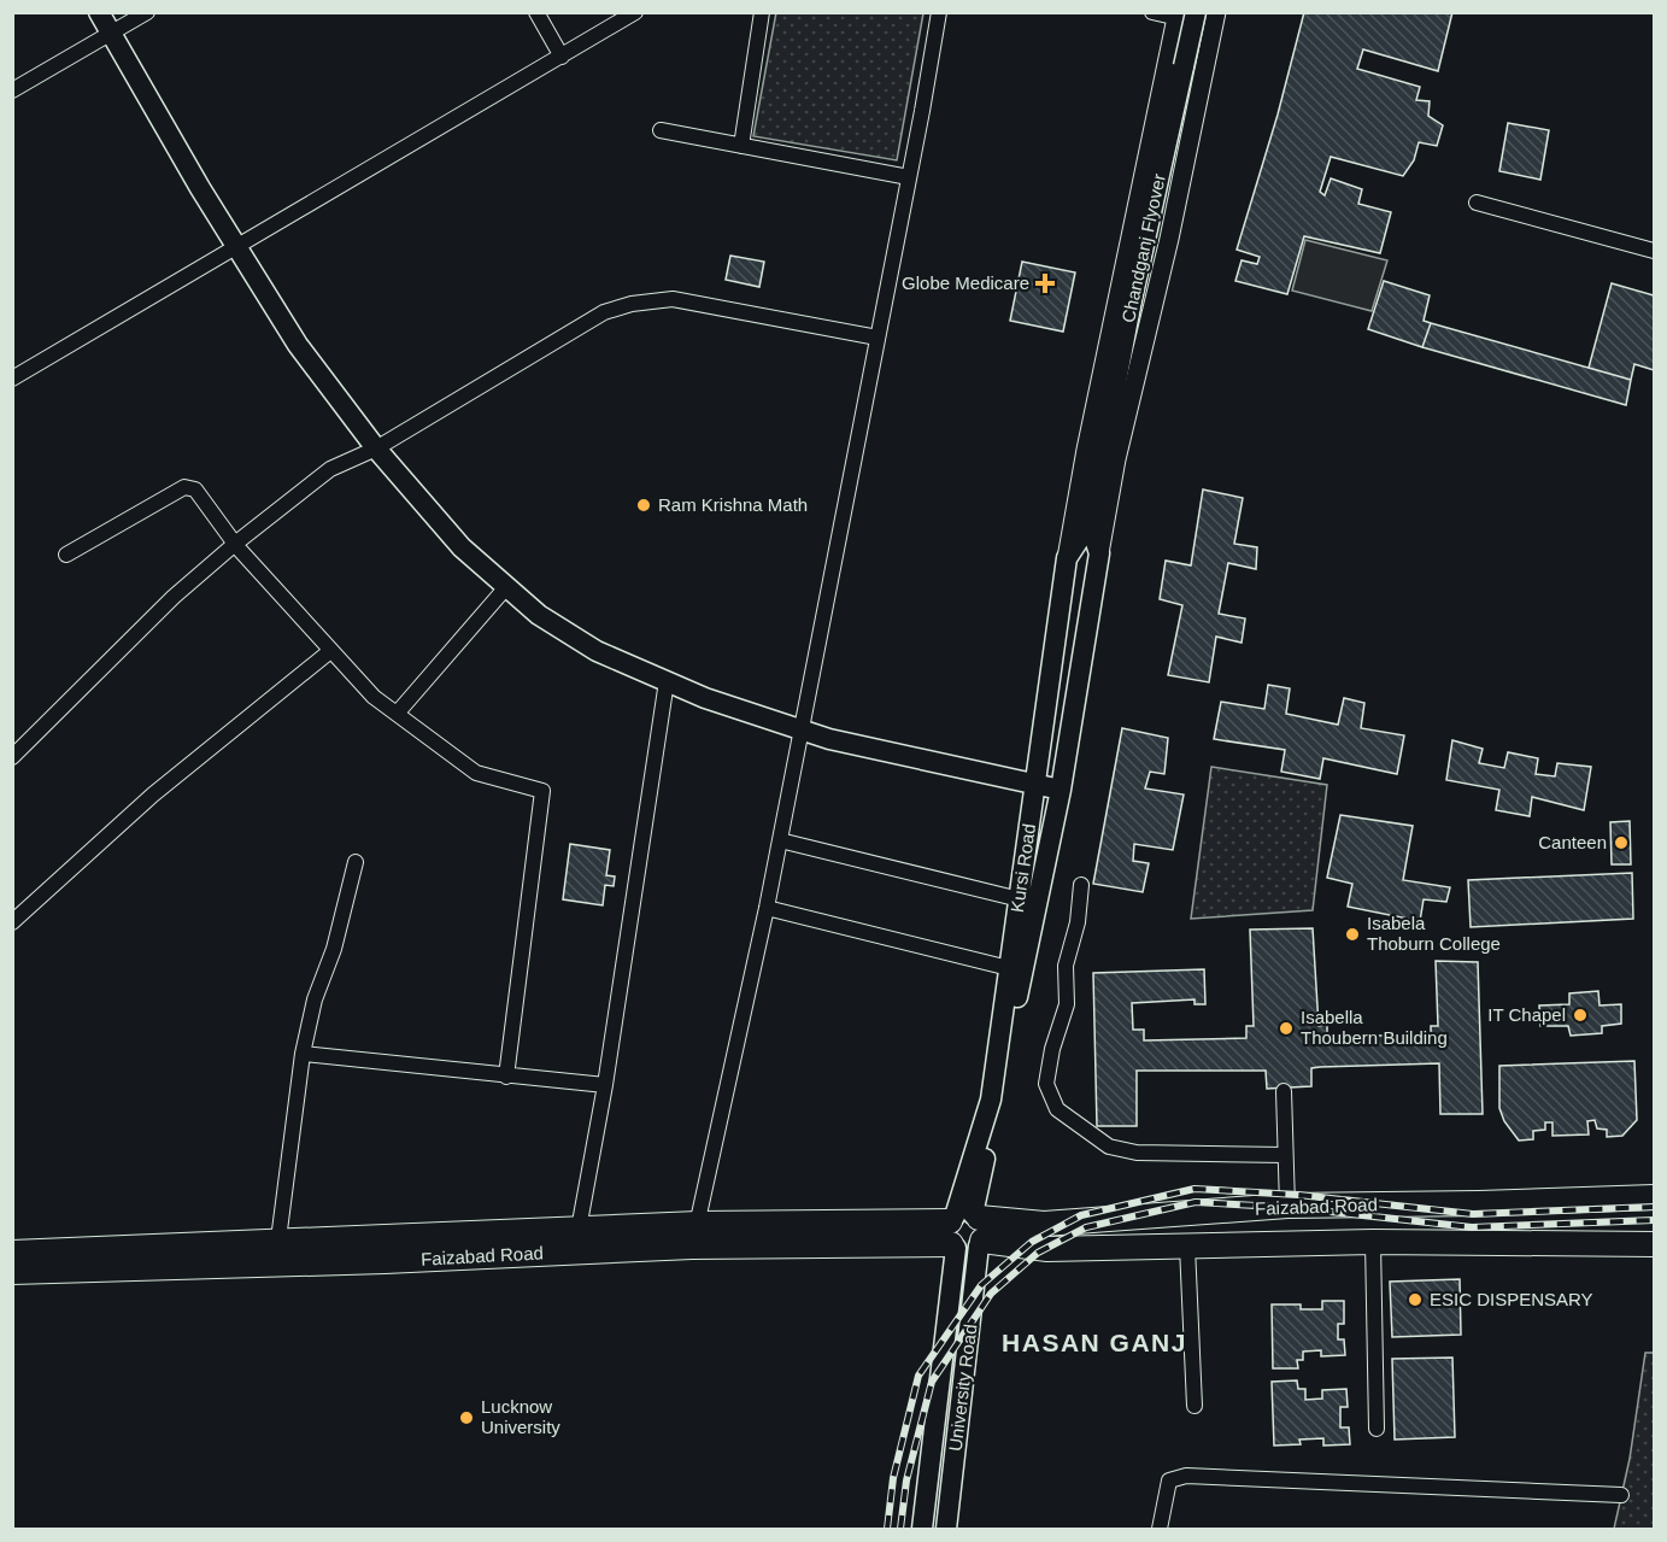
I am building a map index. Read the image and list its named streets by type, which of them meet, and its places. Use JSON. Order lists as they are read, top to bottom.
{
  "streets": {
    "main road": [
      "Chandganj Flyover",
      "Kursi Road",
      "Faizabad Road",
      "University Road"
    ]
  },
  "crossings": [
    ["Chandganj Flyover", "Kursi Road"],
    ["Kursi Road", "Faizabad Road"],
    ["Kursi Road", "University Road"],
    ["Faizabad Road", "University Road"]
  ],
  "districts": ["HASAN GANJ"],
  "places": {
    "health": ["Globe Medicare"],
    "other": [
      "Ram Krishna Math",
      "Canteen",
      "Isabela Thoburn College",
      "IT Chapel",
      "Isabella Thoubern Building",
      "ESIC DISPENSARY",
      "Lucknow University"
    ]
  }
}
